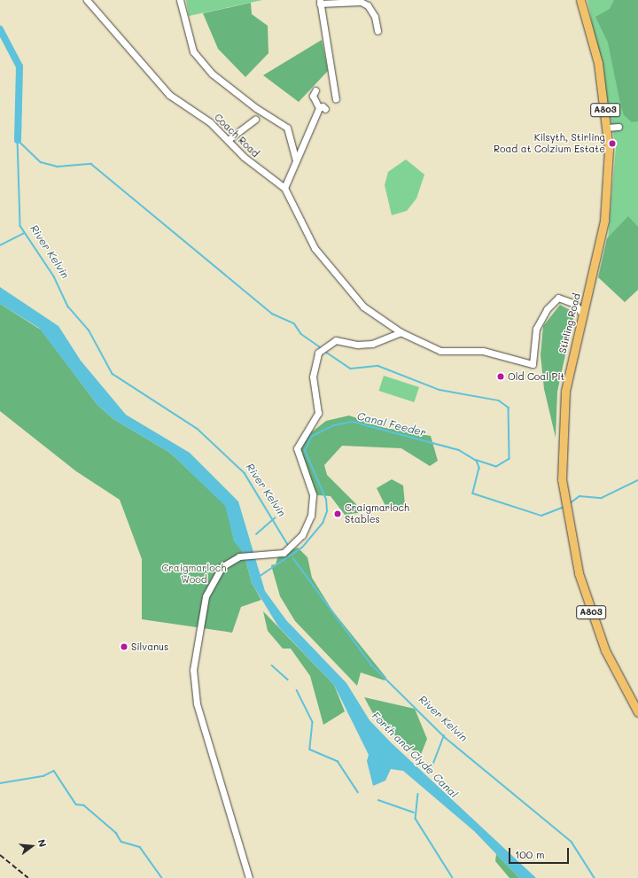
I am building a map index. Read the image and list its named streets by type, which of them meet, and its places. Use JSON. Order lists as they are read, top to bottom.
{
  "streets": {
    "main road": ["A803", "Stirling Road"],
    "street": ["Coach Road"]
  },
  "water": ["River Kelvin", "Canal Feeder", "Forth and Clyde Canal"],
  "parks": ["Craigmarloch Wood"],
  "places": [
    "Kilsyth, Stirling Road at Colzium Estate",
    "Old Coal Pit",
    "Craigmarloch Stables",
    "Silvanus"
  ],
  "scale_bar": "100 m",
  "north": "right"
}
